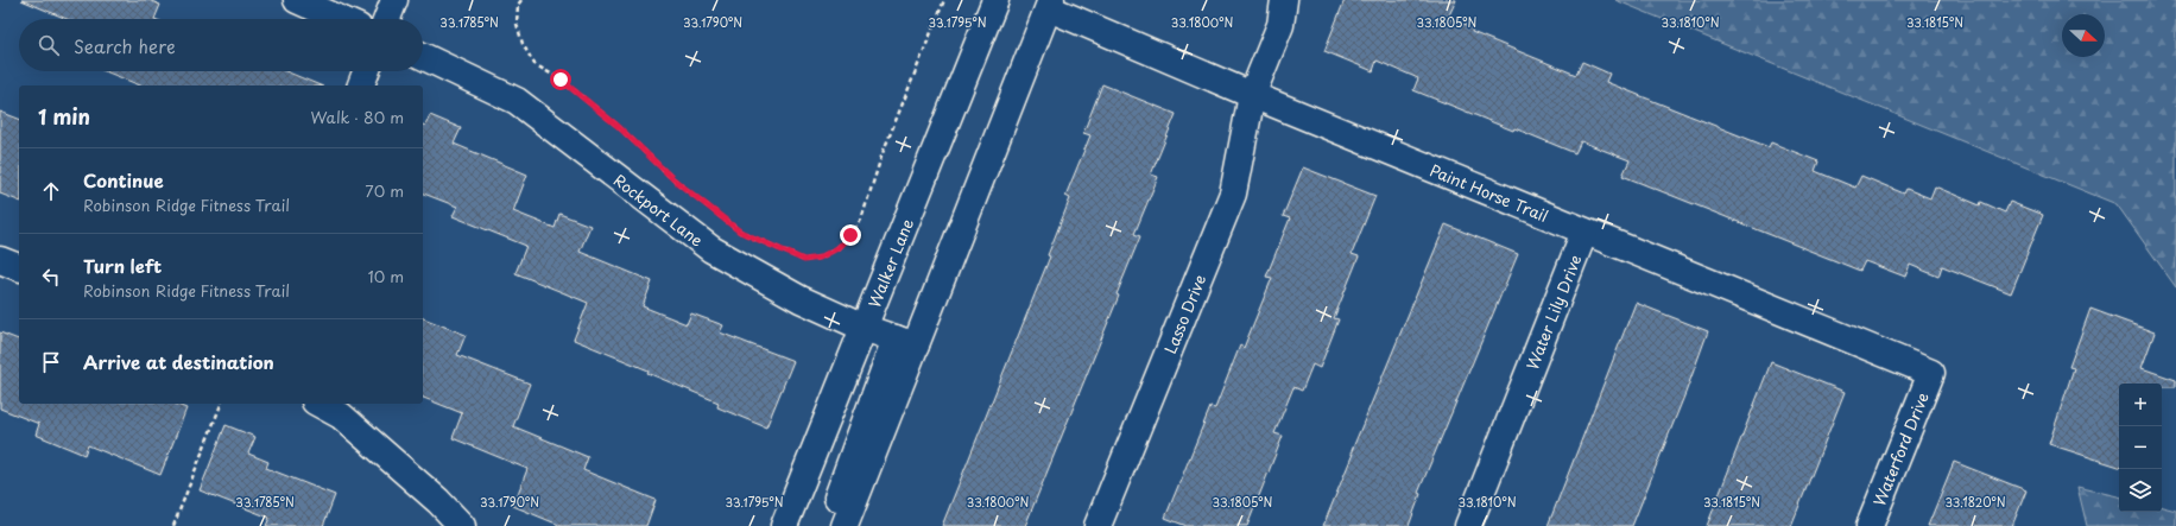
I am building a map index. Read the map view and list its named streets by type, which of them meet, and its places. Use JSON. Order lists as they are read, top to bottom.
{
  "streets": {
    "street": [
      "Paint Horse Trail",
      "Rockport Lane",
      "Walker Lane",
      "Water Lily Drive",
      "Lasso Drive",
      "Waterford Drive"
    ]
  },
  "crossings": [
    ["Paint Horse Trail", "Water Lily Drive"],
    ["Paint Horse Trail", "Lasso Drive"],
    ["Paint Horse Trail", "Waterford Drive"],
    ["Rockport Lane", "Walker Lane"]
  ],
  "north": "right",
  "page": {
    "search": "Search here",
    "heading": ["1 min", "Walk · 80 m"],
    "list": [
      ["Continue", "Robinson Ridge Fitness Trail", "70 m"],
      ["Turn left", "Robinson Ridge Fitness Trail", "10 m"],
      "Arrive at destination"
    ],
    "map_buttons": ["+", "−"]
  },
  "coordinates": [
    "33.1785°N",
    "33.1790°N",
    "33.1805°N",
    "33.1810°N",
    "33.1815°N",
    "33.1795°N",
    "33.1800°N",
    "33.1820°N"
  ]
}
